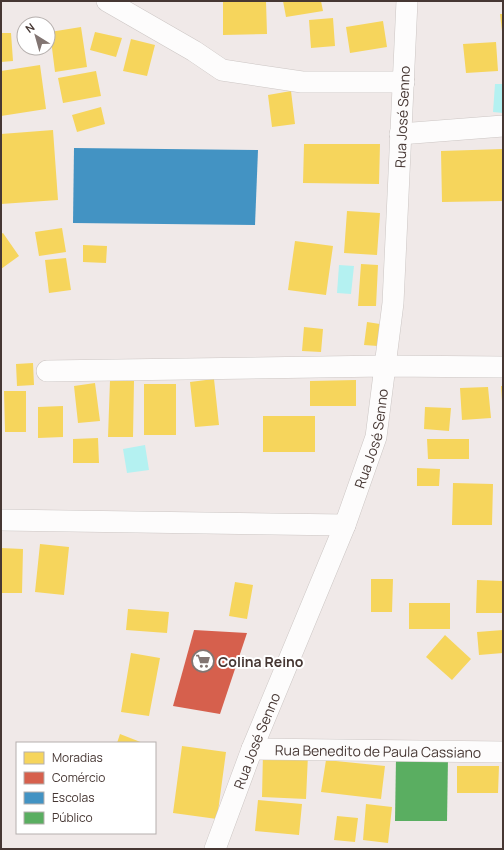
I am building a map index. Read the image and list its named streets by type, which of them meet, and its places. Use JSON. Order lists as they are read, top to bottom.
{
  "streets": {
    "street": ["Rua José Senno", "Rua Benedito de Paula Cassiano"]
  },
  "crossings": [
    ["Rua José Senno", "Rua Benedito de Paula Cassiano"]
  ],
  "places": {
    "supermarket": ["Colina Reino"]
  },
  "legend": [
    "Moradias",
    "Comércio",
    "Escolas",
    "Público"
  ],
  "north": "top left"
}
